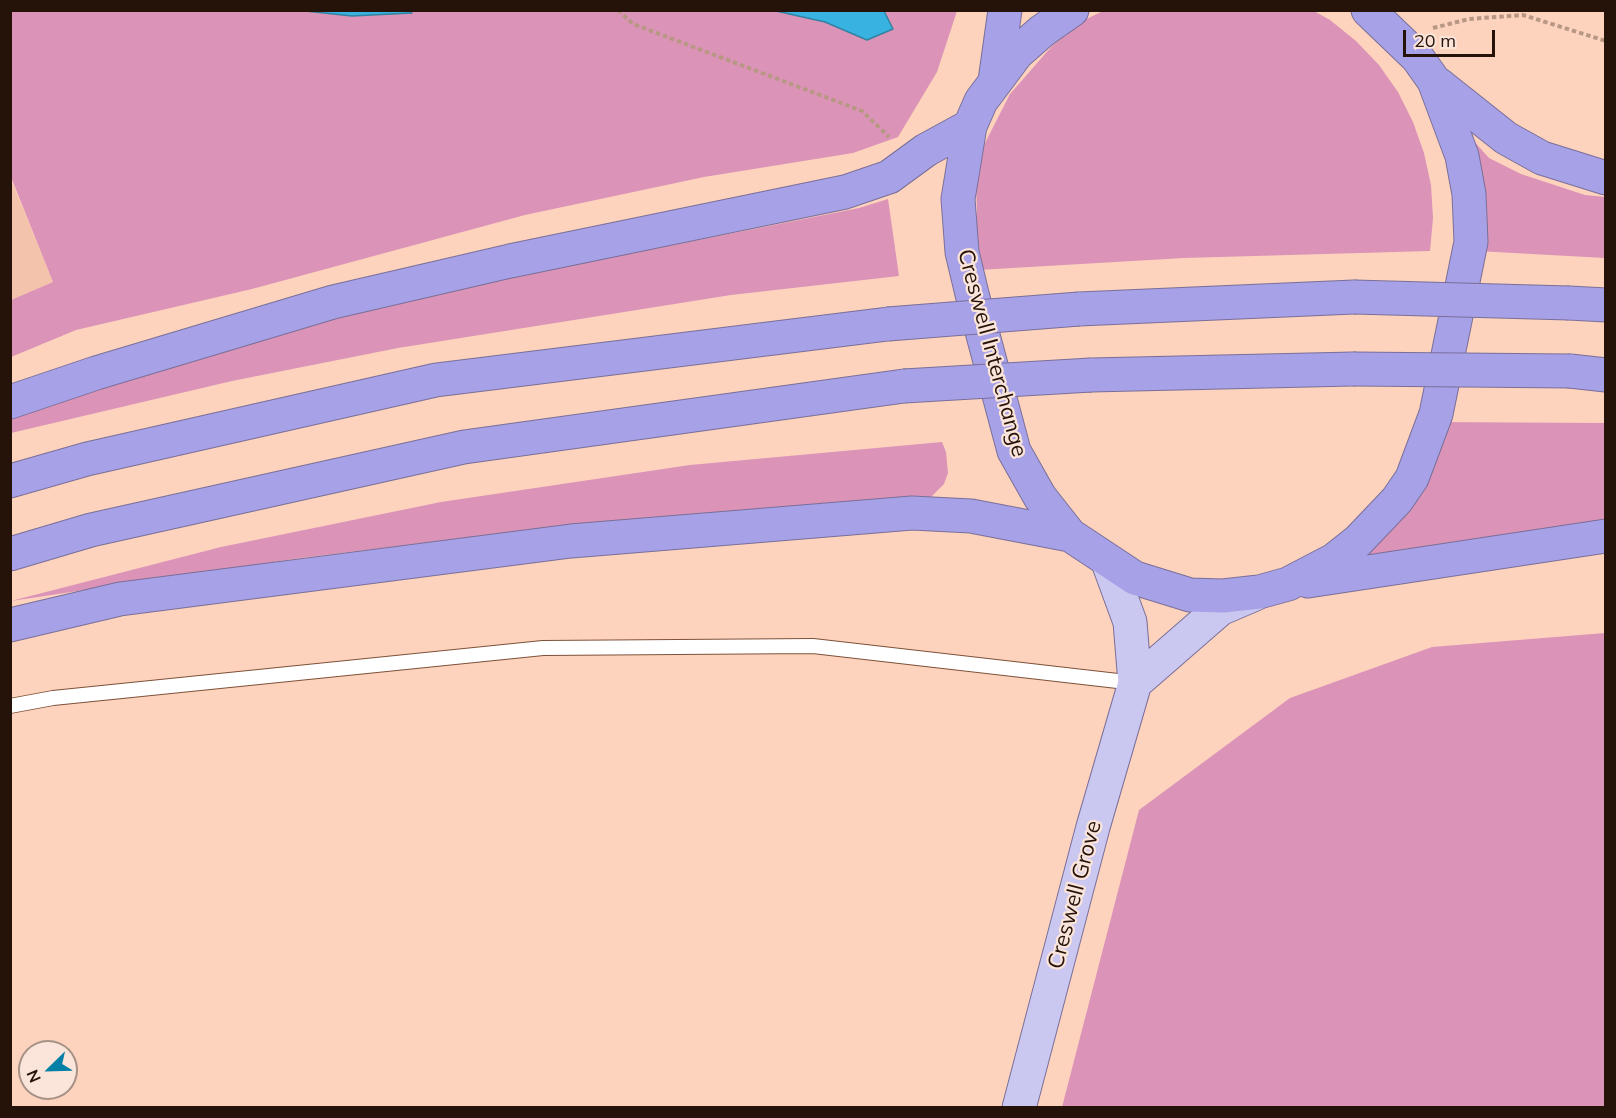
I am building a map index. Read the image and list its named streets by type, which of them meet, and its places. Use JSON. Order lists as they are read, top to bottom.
{
  "streets": {
    "highway": ["Creswell Interchange"],
    "main road": ["Creswell Grove"]
  },
  "crossings": [
    ["Creswell Interchange", "Creswell Grove"]
  ],
  "scale_bar": "20 m",
  "north": "bottom left"
}
